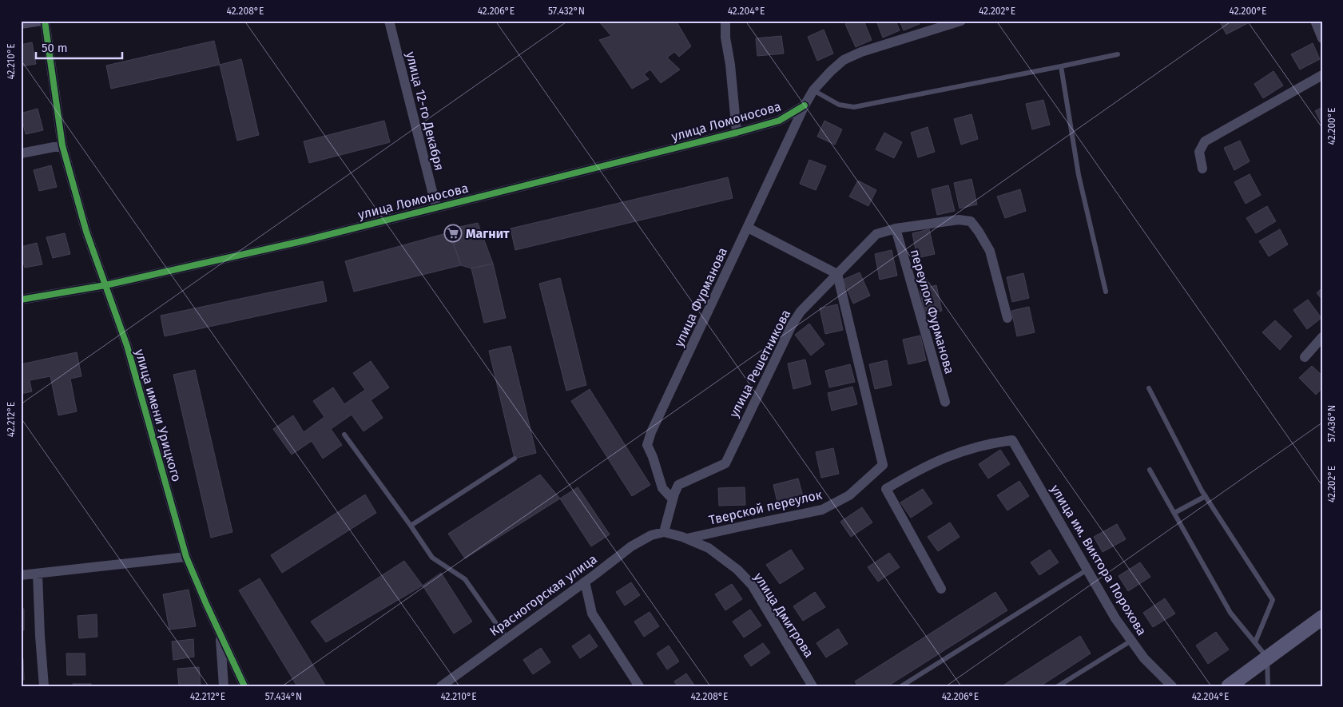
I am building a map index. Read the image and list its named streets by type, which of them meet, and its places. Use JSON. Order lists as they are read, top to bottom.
{
  "streets": {
    "street": [
      "улица 12-го Декабря",
      "улица Ломоносова",
      "улица Фурманова",
      "переулок Фурманова",
      "улица Решетникова",
      "улица имени Урицкого",
      "Тверской переулок",
      "улица им. Виктора Порохова",
      "Красногорская улица",
      "улица Дмитрова"
    ]
  },
  "crossings": [
    ["улица 12-го Декабря", "улица Ломоносова"],
    ["улица Ломоносова", "улица Фурманова"],
    ["улица Ломоносова", "улица имени Урицкого"],
    ["улица Фурманова", "улица Решетникова"],
    ["переулок Фурманова", "улица Решетникова"],
    ["улица Решетникова", "Тверской переулок"],
    ["улица Решетникова", "Красногорская улица"],
    ["улица Решетникова", "улица Дмитрова"],
    ["Тверской переулок", "улица Дмитрова"],
    ["Красногорская улица", "улица Дмитрова"]
  ],
  "places": {
    "supermarket": ["Магнит"]
  },
  "scale_bar": "50 m",
  "coordinates": [
    "42.208°E",
    "42.206°E",
    "57.432°N",
    "42.204°E",
    "42.202°E",
    "42.200°E",
    "42.210°E",
    "42.212°E",
    "57.436°N",
    "57.434°N"
  ]
}
